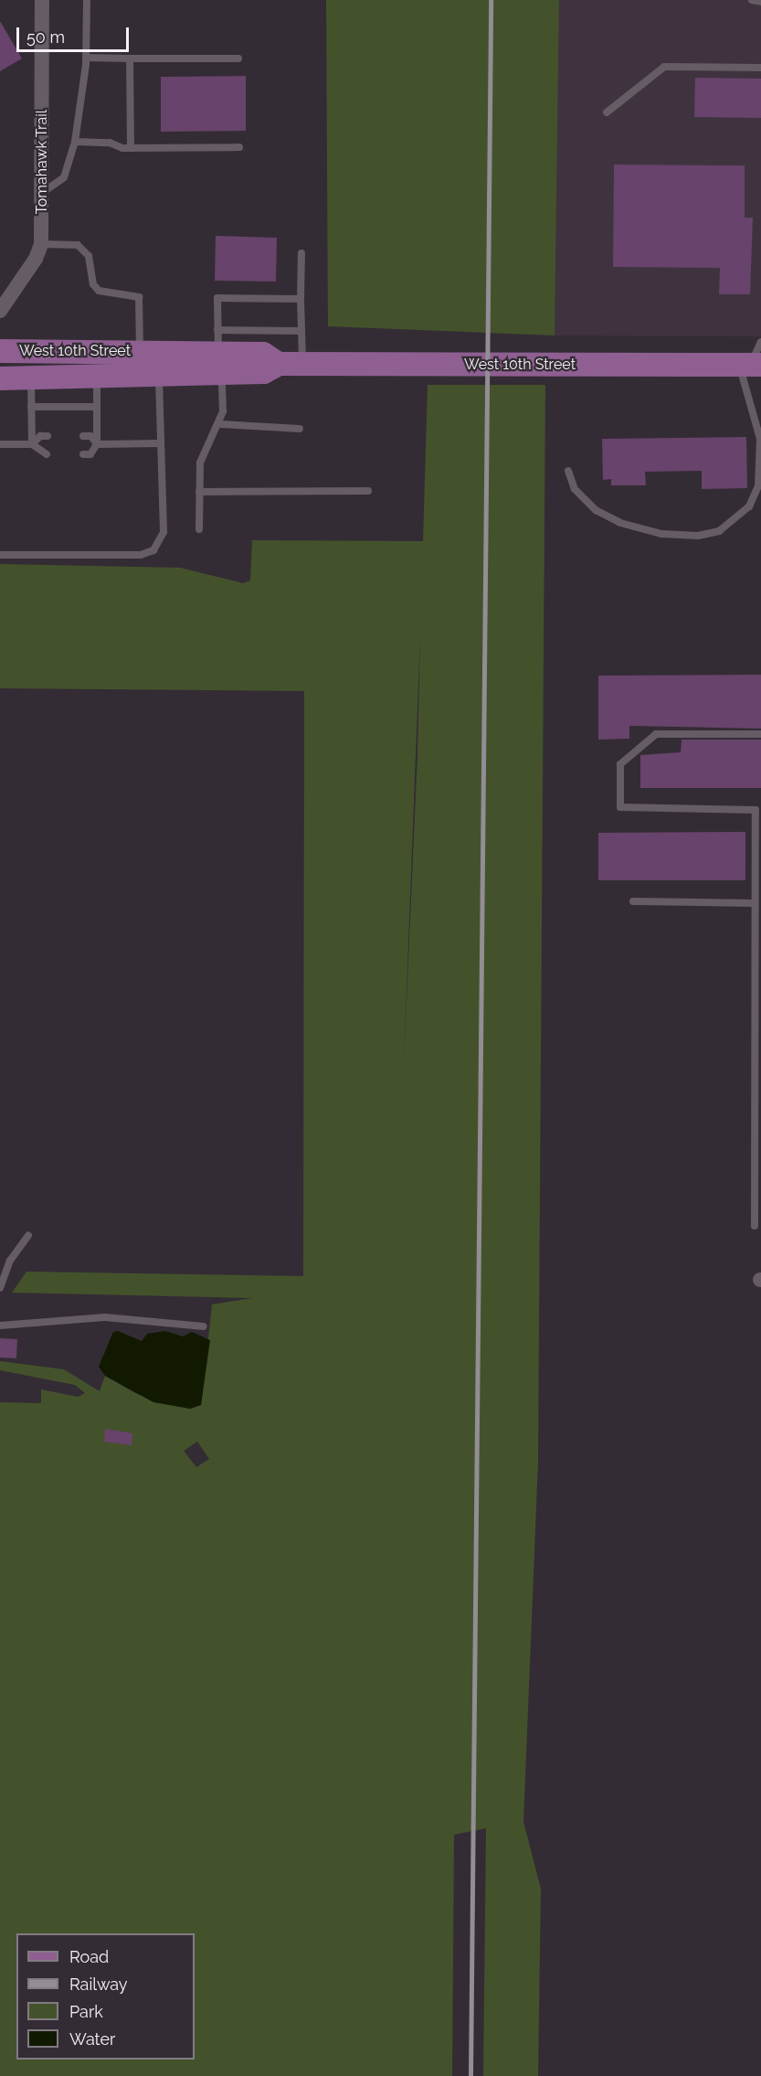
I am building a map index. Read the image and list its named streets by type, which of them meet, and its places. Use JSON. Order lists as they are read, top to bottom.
{
  "streets": {
    "main road": ["West 10th Street"],
    "street": ["Tomahawk Trail"]
  },
  "legend": [
    "Road",
    "Railway",
    "Park",
    "Water"
  ],
  "scale_bar": "50 m"
}
